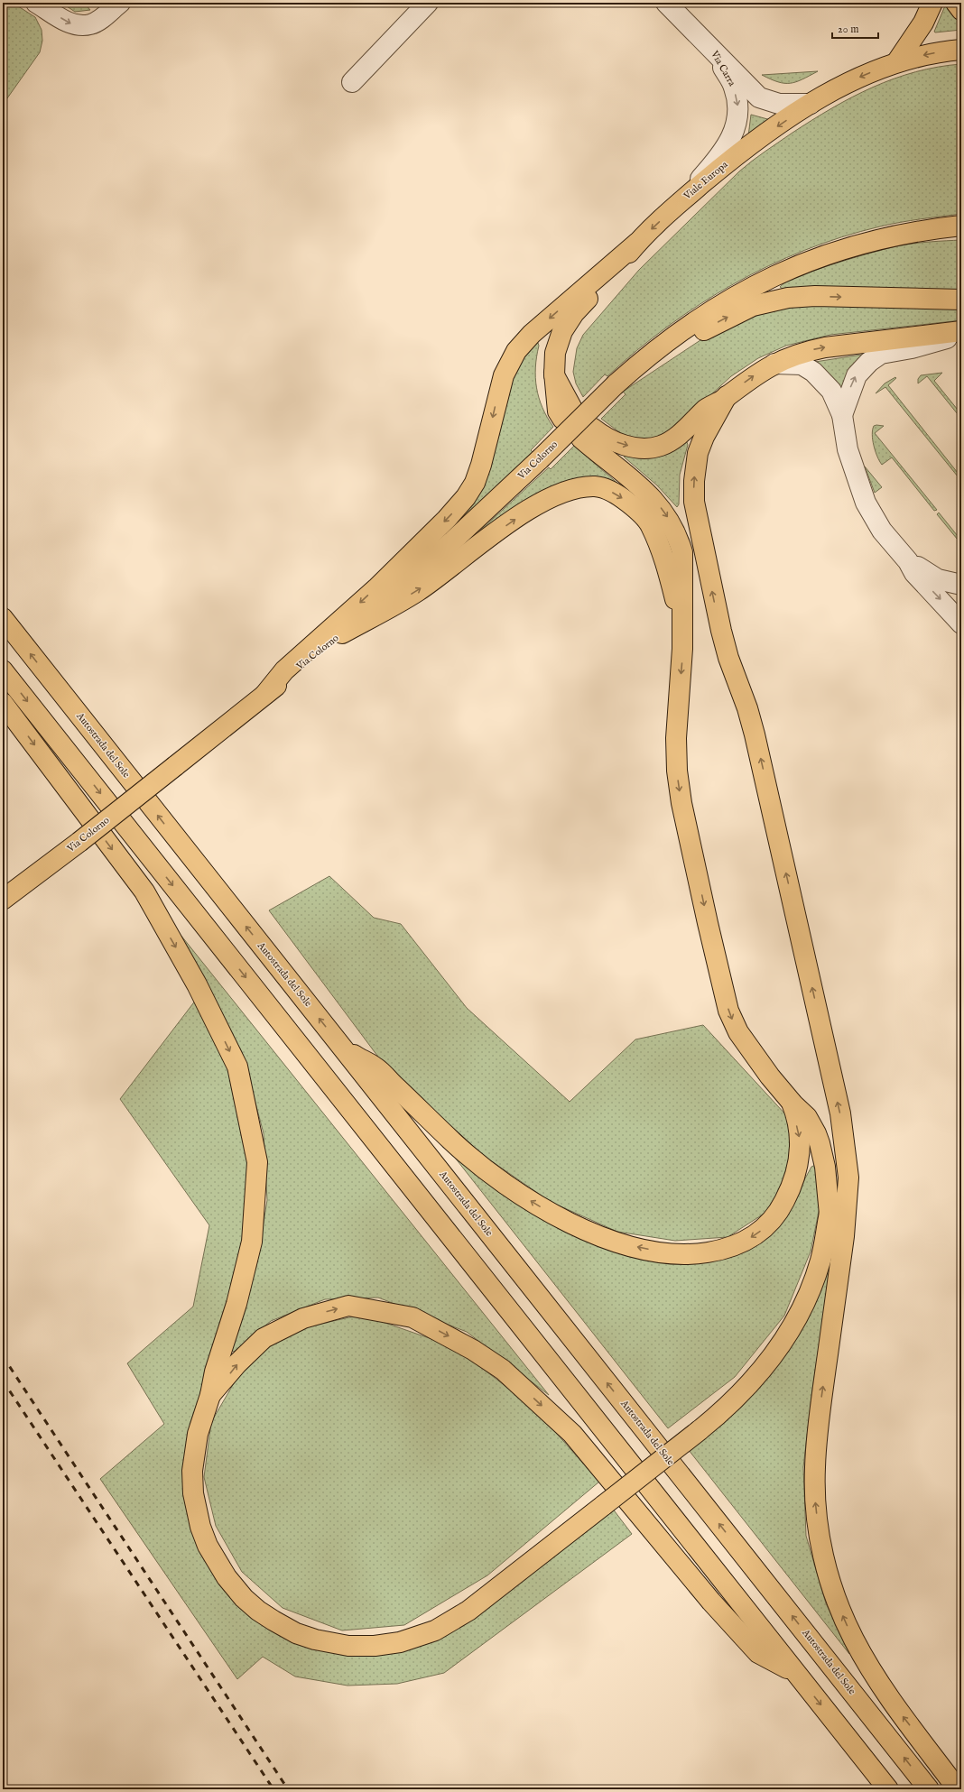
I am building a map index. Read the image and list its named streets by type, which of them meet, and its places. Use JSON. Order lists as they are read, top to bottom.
{
  "streets": {
    "main road": ["Viale Europa", "Via Colorno", "Autostrada del Sole"],
    "street": ["Via Carra"]
  },
  "crossings": [
    ["Via Carra", "Viale Europa"]
  ],
  "one_way": ["Via Carra"],
  "scale_bar": "20 m"
}
